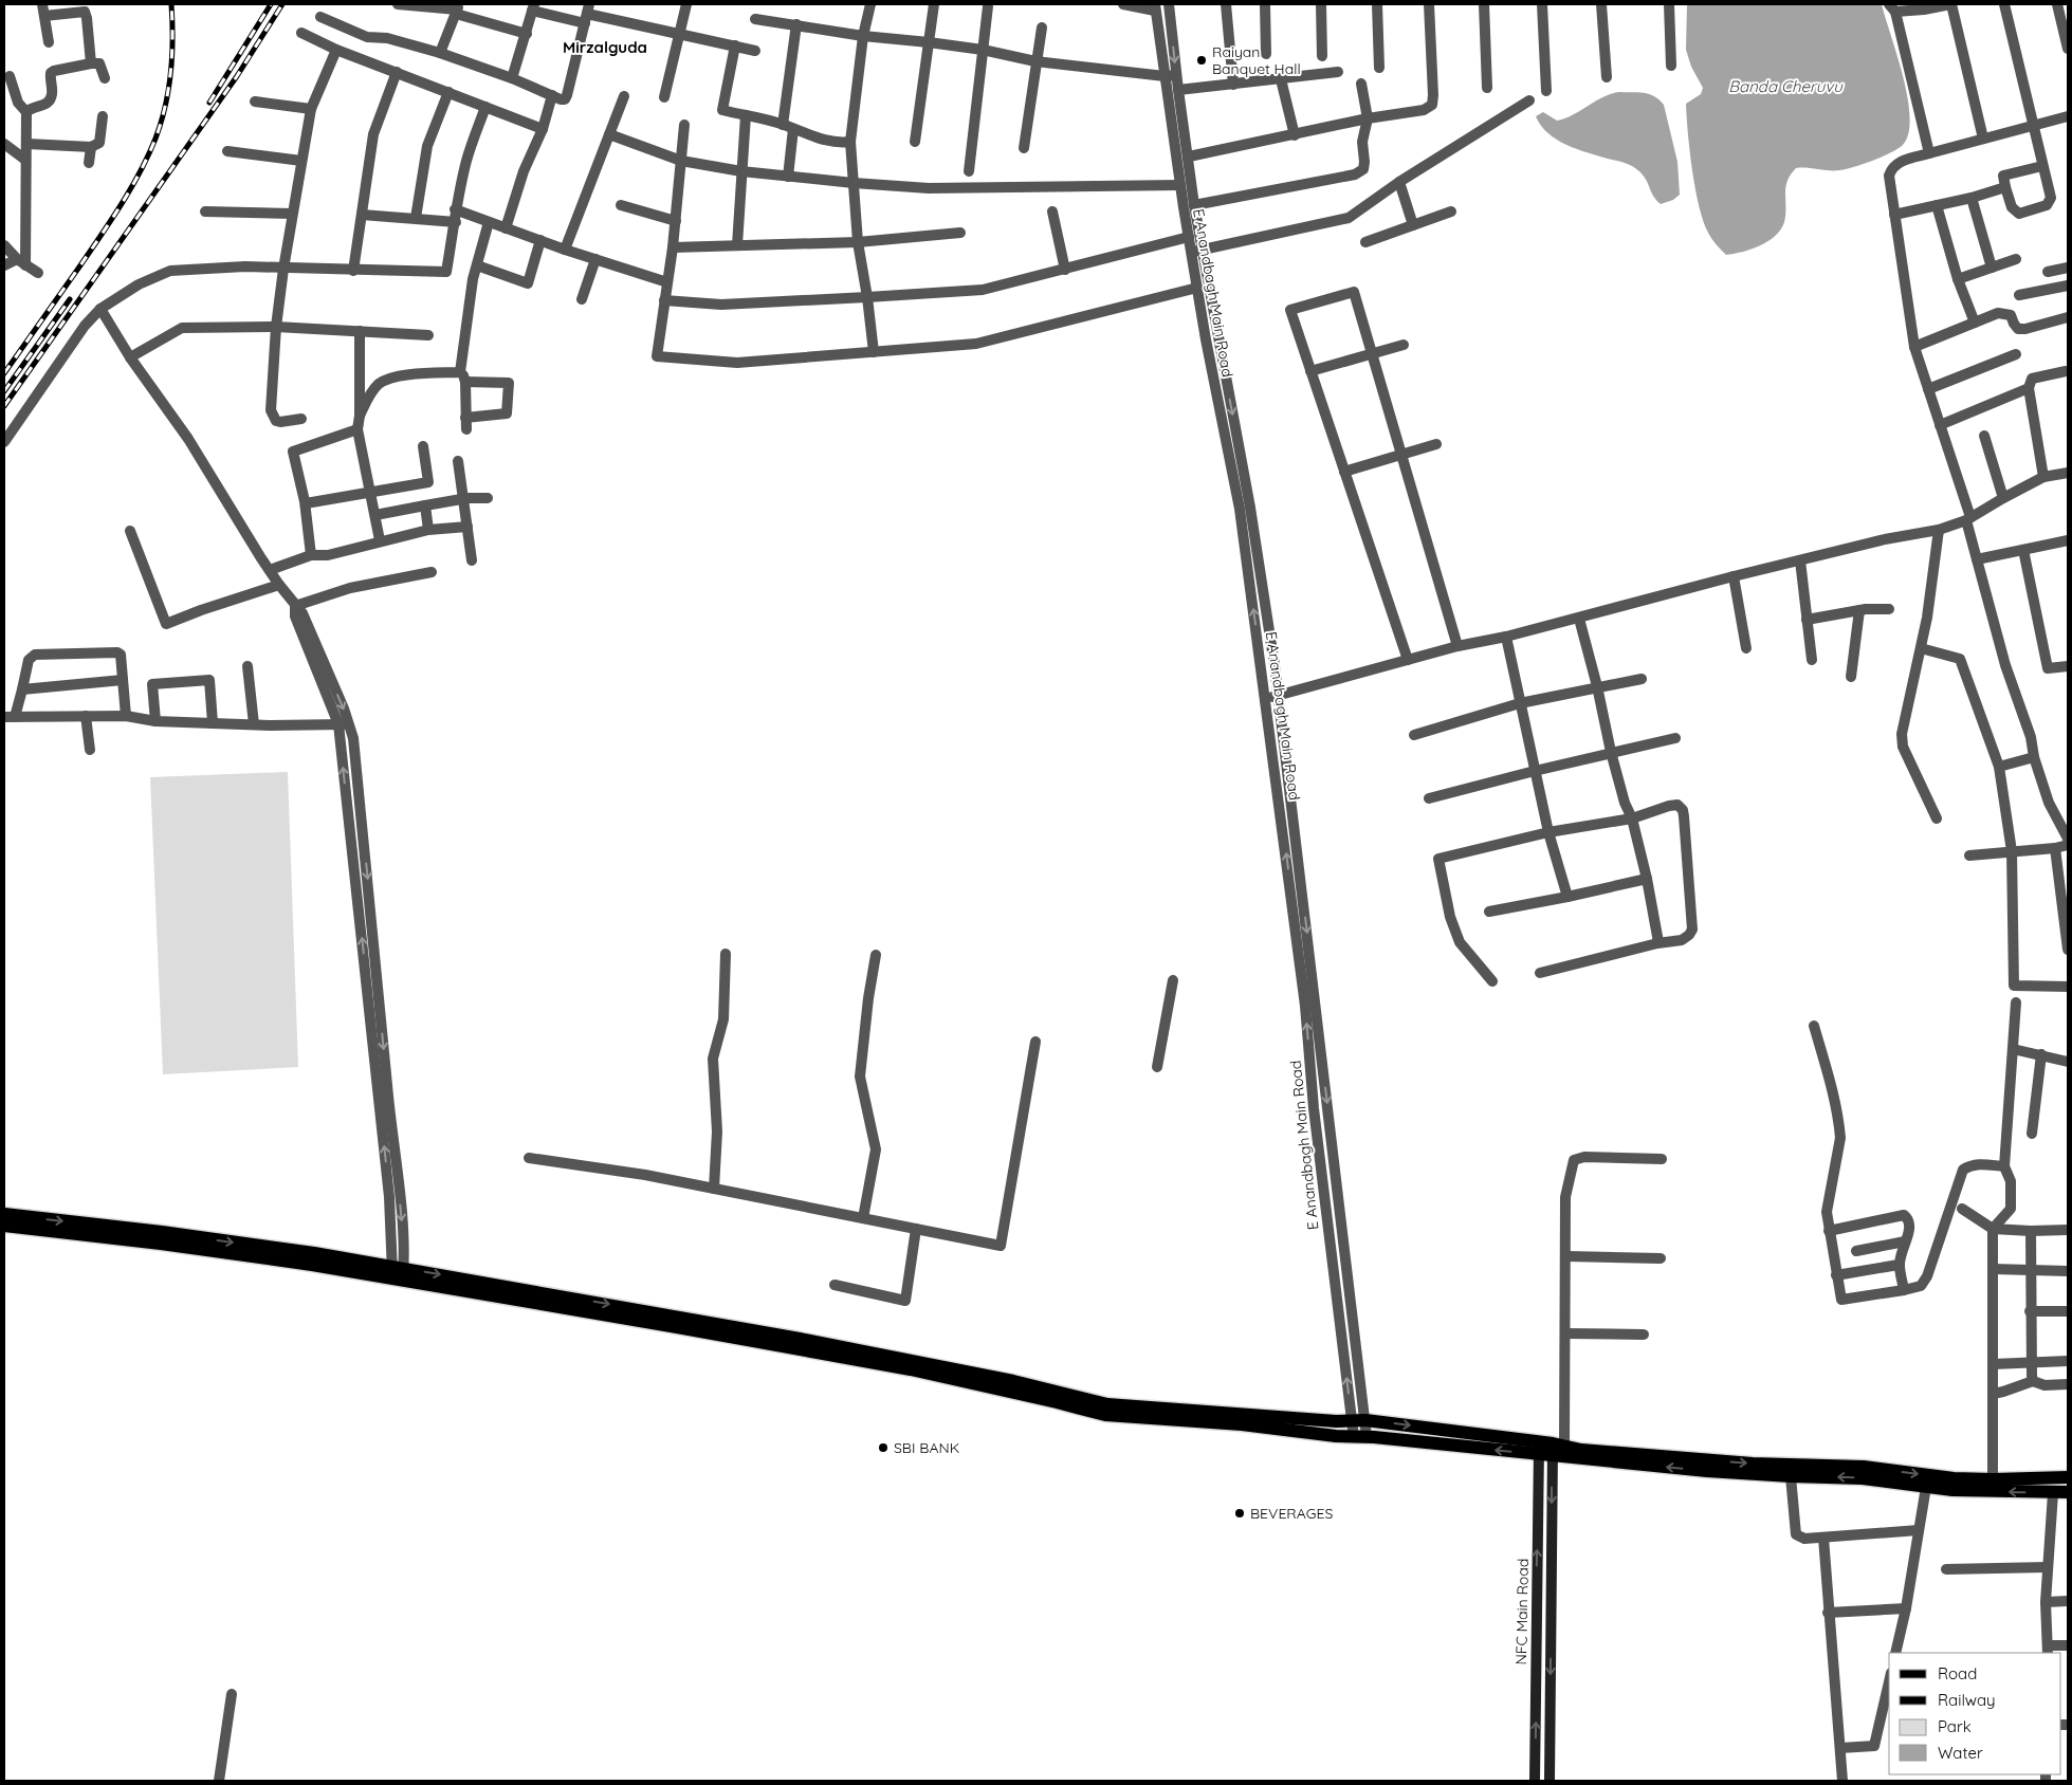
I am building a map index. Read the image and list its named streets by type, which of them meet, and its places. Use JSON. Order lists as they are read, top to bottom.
{
  "streets": {
    "main road": ["NFC Main Road"],
    "street": ["E Anandbagh Main Road"]
  },
  "districts": ["Mirzalguda"],
  "water": ["Banda Cheruvu"],
  "places": ["Raiyan Banquet Hall", "SBI BANK", "BEVERAGES"],
  "legend": [
    "Road",
    "Railway",
    "Park",
    "Water"
  ]
}
